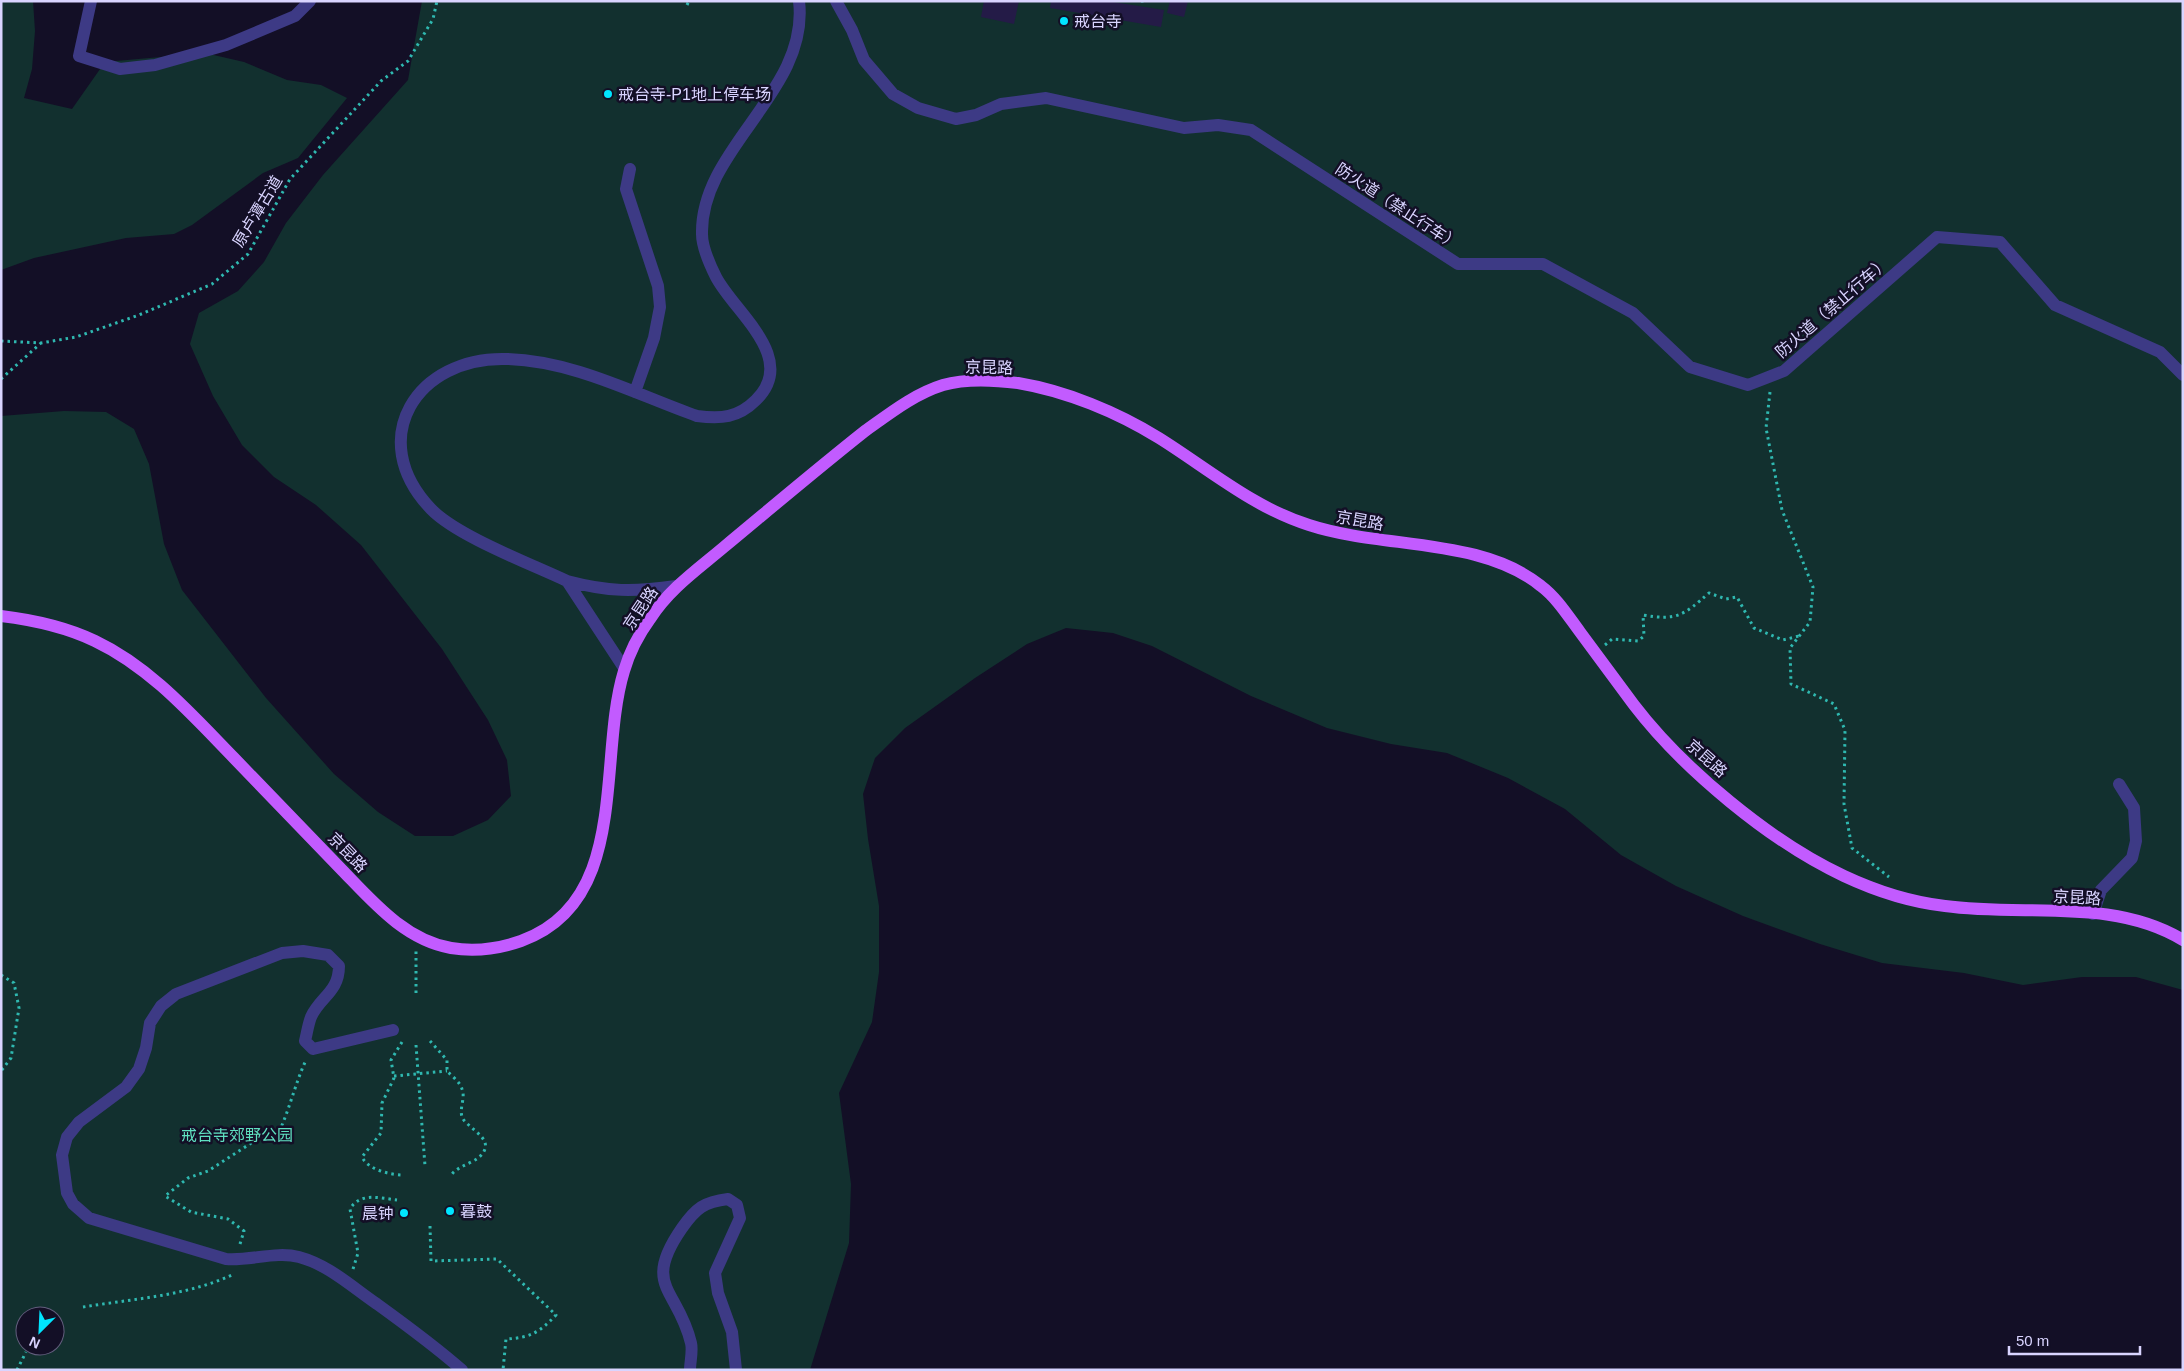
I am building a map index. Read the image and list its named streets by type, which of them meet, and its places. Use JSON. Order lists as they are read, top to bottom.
{
  "streets": {
    "main road": ["京昆路"],
    "street": ["防火道（禁止行车）"],
    "path": ["原卢潭古道"]
  },
  "parks": ["戒台寺郊野公园"],
  "places": [
    "戒台寺",
    "戒台寺-P1地上停车场",
    "暮鼓",
    "晨钟"
  ],
  "scale_bar": "50 m",
  "north": "bottom left"
}
